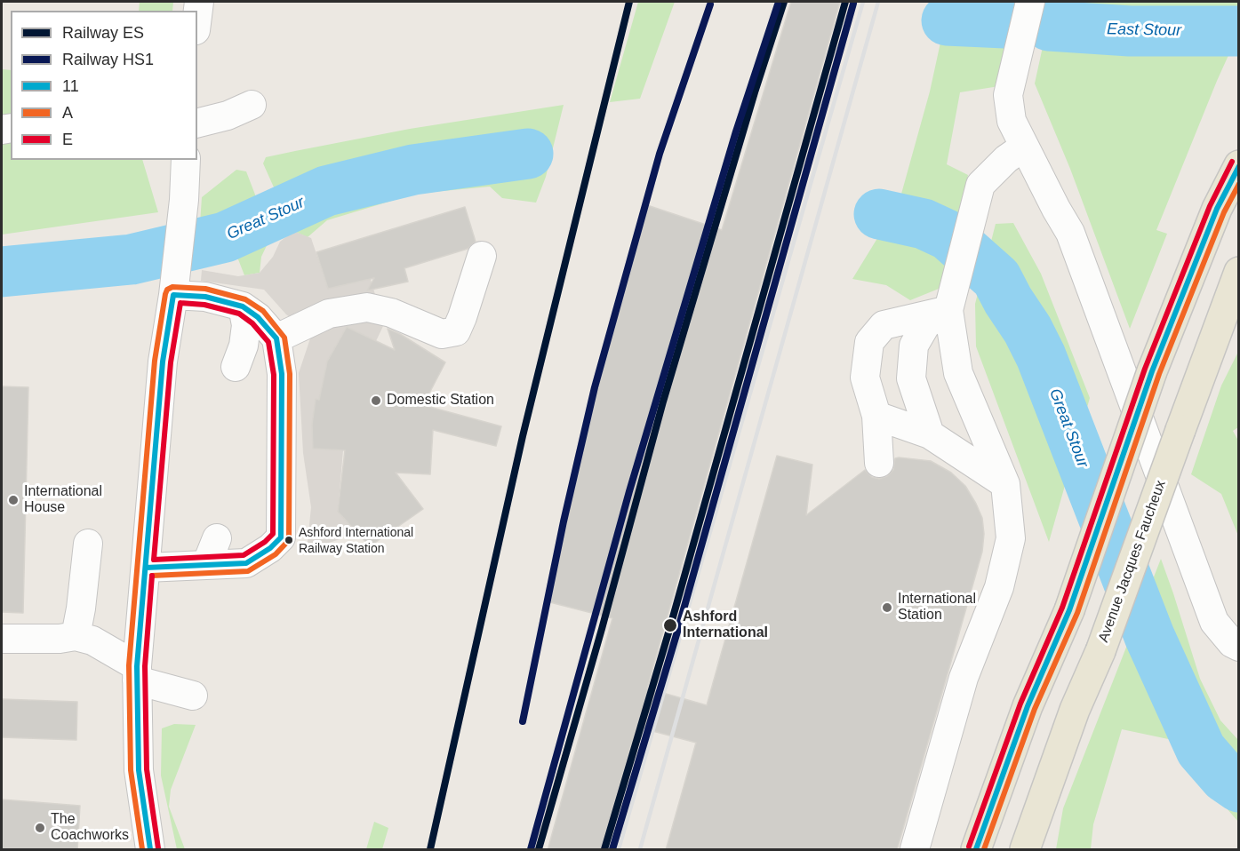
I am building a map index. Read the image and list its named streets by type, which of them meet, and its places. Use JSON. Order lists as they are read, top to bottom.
{
  "streets": {
    "main road": ["Avenue Jacques Faucheux"]
  },
  "water": ["East Stour", "Great Stour"],
  "places": [
    "Domestic Station",
    "International House",
    "Ashford International Railway Station",
    "International Station",
    "Ashford International",
    "The Coachworks"
  ],
  "lines": [
    "rail line ES",
    "rail line HS1",
    "transit line E",
    "transit line 11",
    "transit line A"
  ],
  "legend": [
    "Railway ES",
    "Railway HS1",
    "11",
    "A",
    "E"
  ]
}
